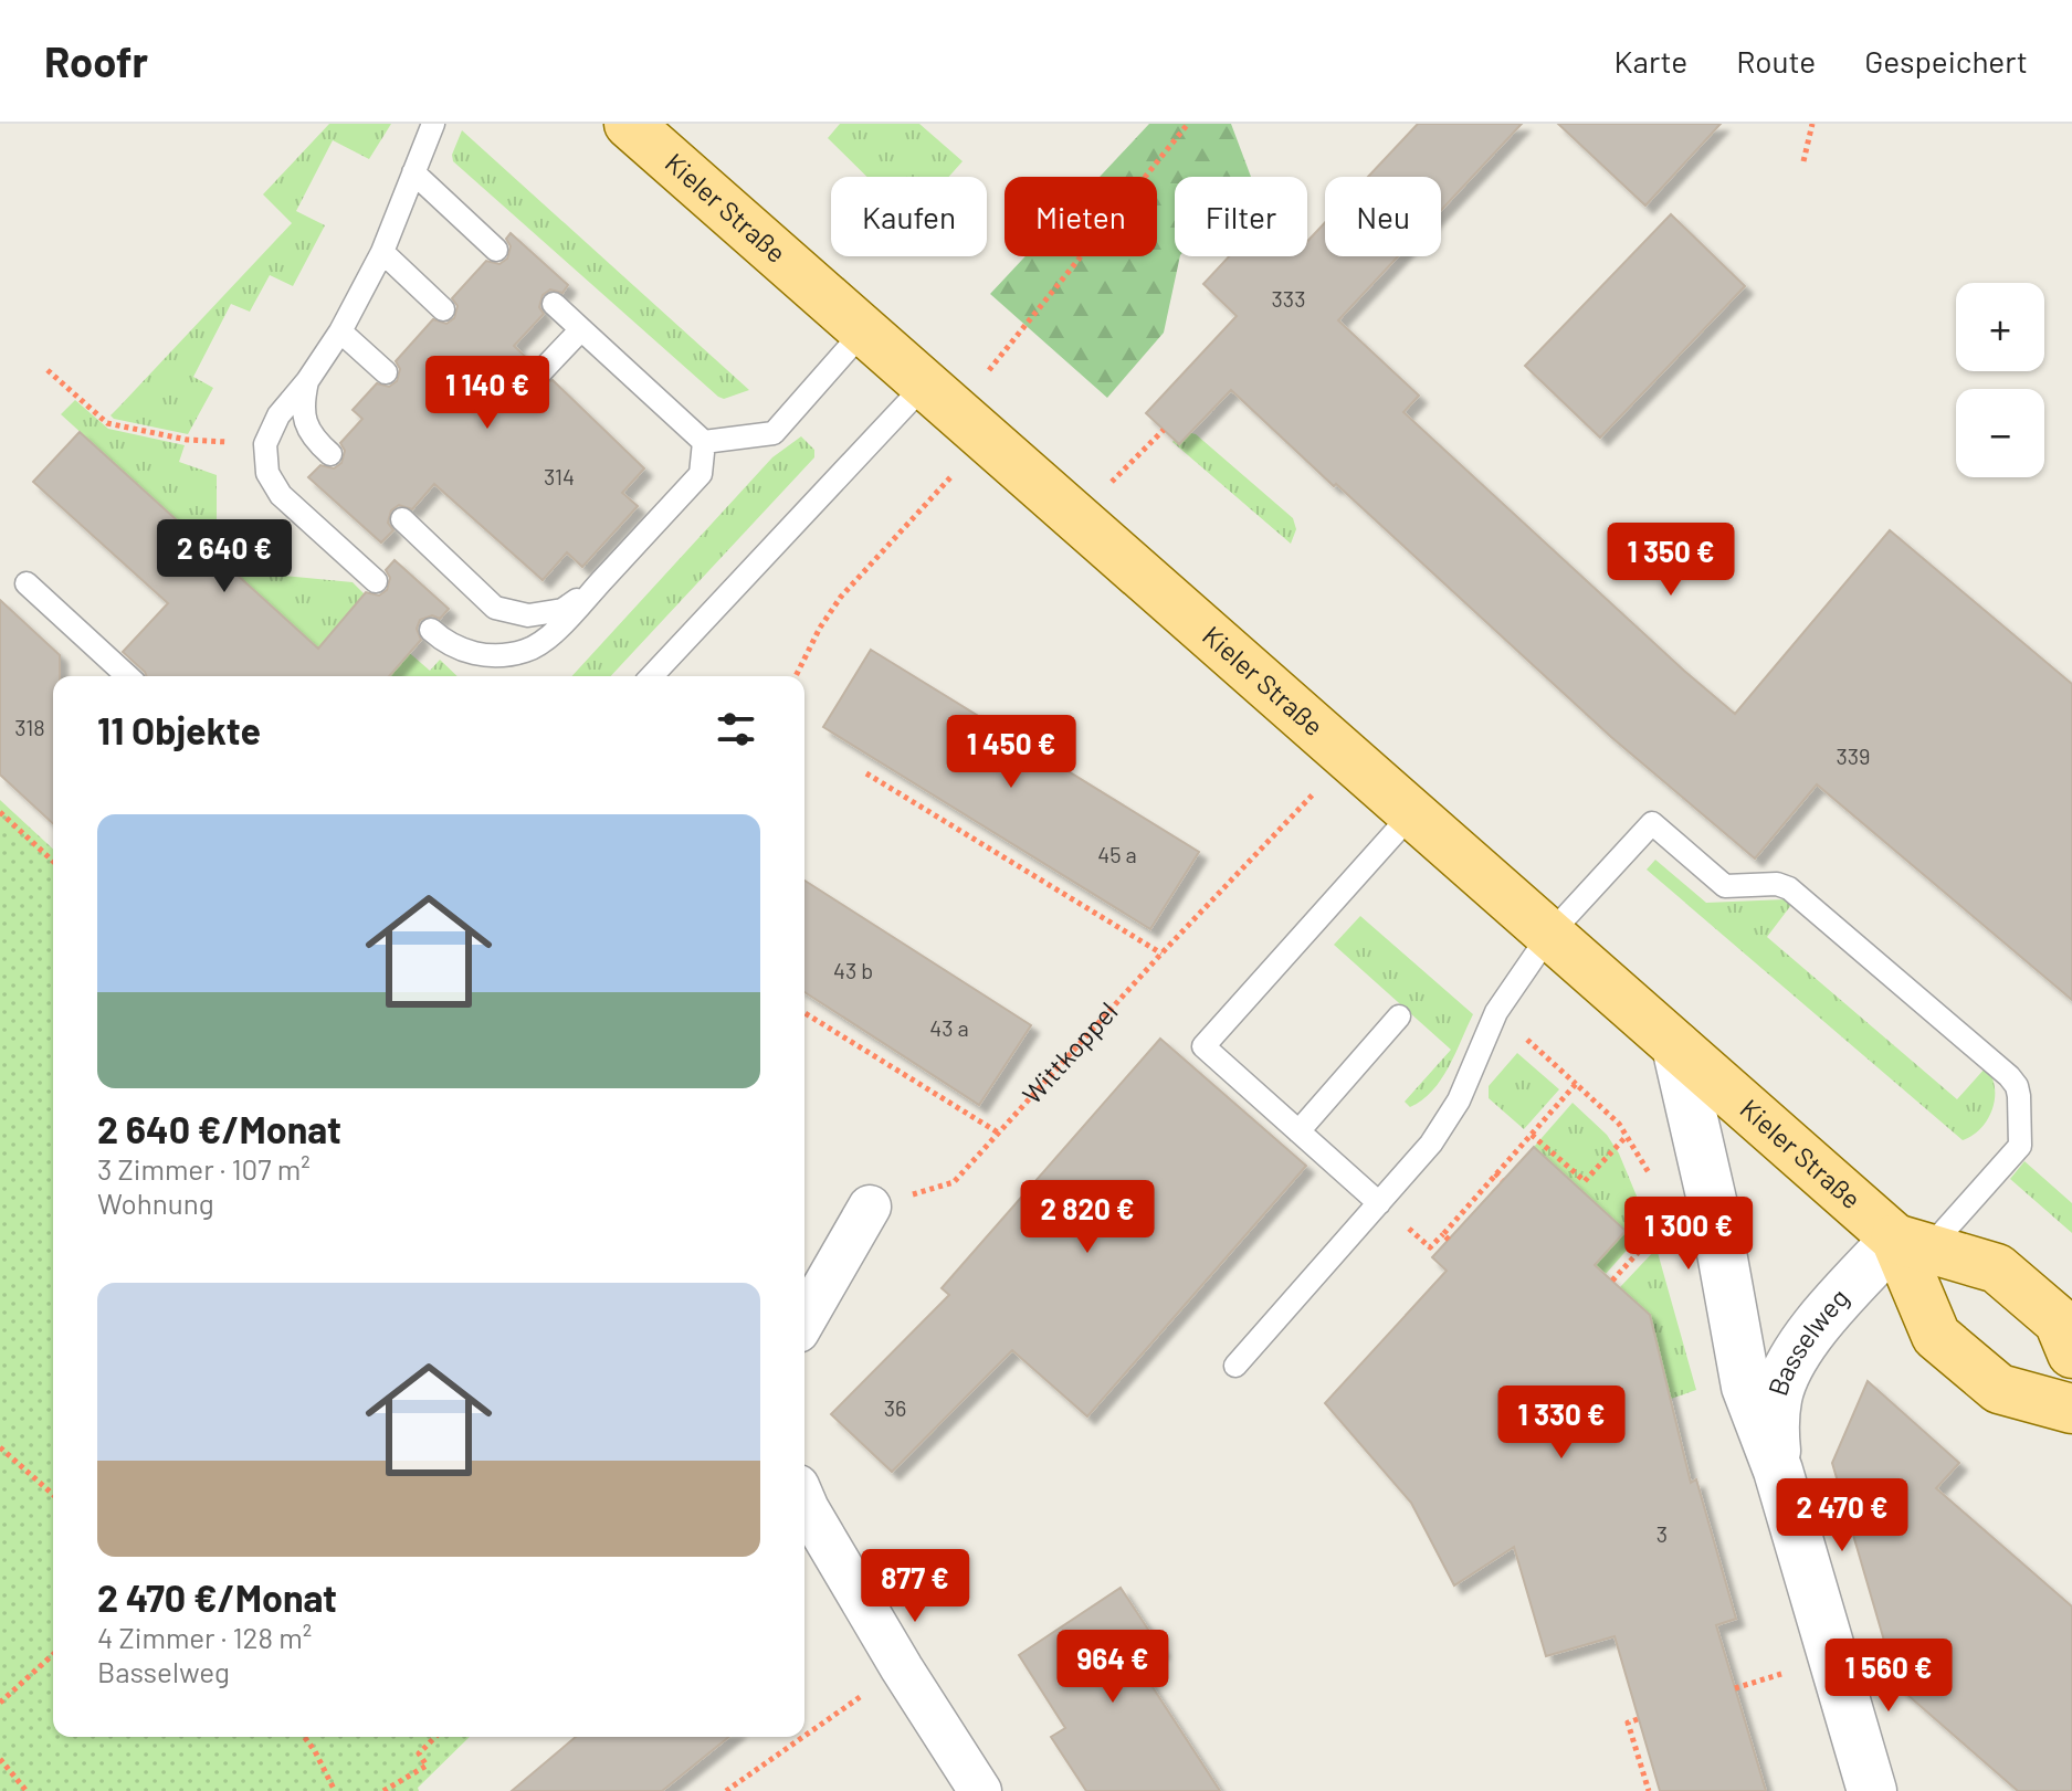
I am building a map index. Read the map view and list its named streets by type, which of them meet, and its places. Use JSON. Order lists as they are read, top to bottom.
{
  "streets": {
    "main road": ["Kieler Straße"],
    "street": ["Basselweg"],
    "path": ["Wittkoppel"]
  },
  "crossings": [
    ["Kieler Straße", "Wittkoppel"],
    ["Kieler Straße", "Basselweg"]
  ],
  "house_numbers": [
    "333",
    "314",
    "318",
    "339",
    "45 a",
    "43 b",
    "43 a",
    "36",
    "3"
  ],
  "page": {
    "header": "Roofr",
    "nav": ["Karte", "Route", "Gespeichert"],
    "chip": [
      "Kaufen",
      "Mieten",
      "Filter",
      "Neu"
    ],
    "map_buttons": ["+", "−"],
    "price": [
      "1 140 €",
      "2 640 €",
      "1 350 €",
      "1 450 €",
      "2 820 €",
      "1 300 €",
      "1 330 €",
      "2 470 €",
      "877 €",
      "964 €",
      "1 560 €"
    ],
    "heading": "11 Objekte",
    "list": [
      {
        "name": "2 640 €/Monat",
        "note": "3 Zimmer · 107 m² · Wohnung"
      },
      {
        "name": "2 470 €/Monat",
        "note": "4 Zimmer · 128 m² · Basselweg"
      }
    ]
  }
}
